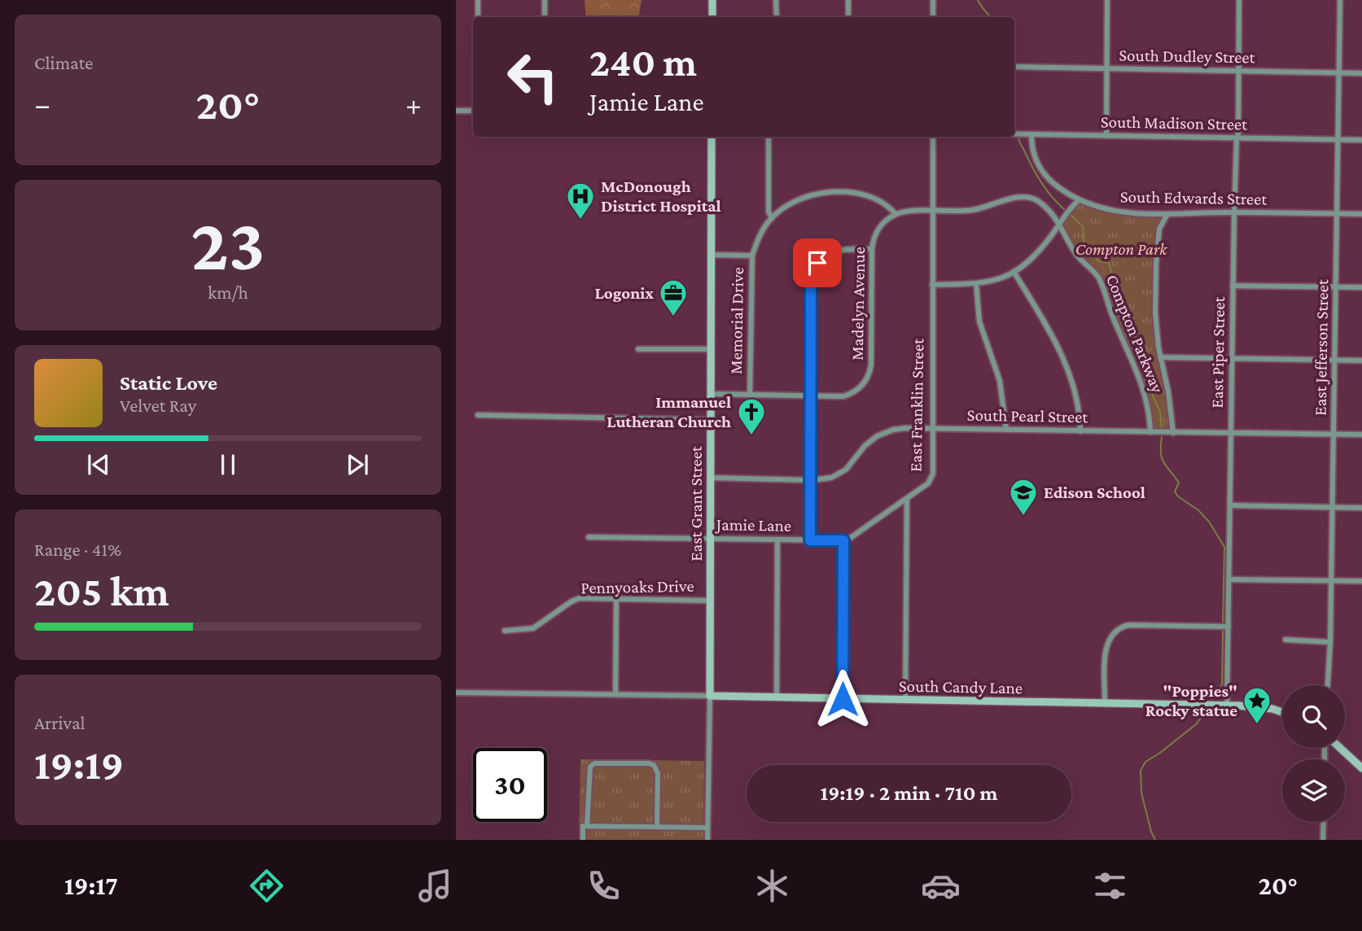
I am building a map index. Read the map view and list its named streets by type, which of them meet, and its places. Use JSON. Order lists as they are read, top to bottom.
{
  "streets": {
    "main road": ["East Grant Street", "South Candy Lane"],
    "street": [
      "South Dudley Street",
      "South Madison Street",
      "South Edwards Street",
      "Madelyn Avenue",
      "Memorial Drive",
      "Compton Parkway",
      "East Jefferson Street",
      "East Piper Street",
      "East Franklin Street",
      "South Pearl Street",
      "Jamie Lane",
      "Pennyoaks Drive"
    ]
  },
  "crossings": [
    ["South Dudley Street", "East Jefferson Street"],
    ["South Dudley Street", "East Piper Street"],
    ["South Madison Street", "South Edwards Street"],
    ["South Madison Street", "East Jefferson Street"],
    ["South Madison Street", "East Piper Street"],
    ["South Edwards Street", "East Jefferson Street"],
    ["South Edwards Street", "East Piper Street"],
    ["Madelyn Avenue", "Memorial Drive"],
    ["Madelyn Avenue", "East Grant Street"],
    ["Compton Parkway", "South Pearl Street"],
    ["East Jefferson Street", "South Pearl Street"],
    ["East Piper Street", "South Pearl Street"],
    ["East Piper Street", "South Candy Lane"],
    ["East Franklin Street", "South Pearl Street"],
    ["South Pearl Street", "East Grant Street"],
    ["East Grant Street", "Jamie Lane"],
    ["East Grant Street", "Pennyoaks Drive"],
    ["East Grant Street", "South Candy Lane"]
  ],
  "parks": ["Compton Park"],
  "places": {
    "hospital": ["McDonough District Hospital"],
    "office": ["Logonix"],
    "church": ["Immanuel Lutheran Church"],
    "school or university": ["Edison School"],
    "place": ["\"Poppies\" Rocky statue"]
  },
  "page": {
    "tile": [
      "Climate",
      ["23", "km/h"],
      ["Range · 41%", "205 km"],
      ["Arrival", "19:19"]
    ],
    "turn": ["240 m", "Jamie Lane"],
    "heat": ["−", "20°", "+"],
    "song": ["Static Love", "Velvet Ray"],
    "limit": "30",
    "trip": "19:19 · 2 min · 710 m",
    "tabs": ["19:17", "20°"]
  }
}
